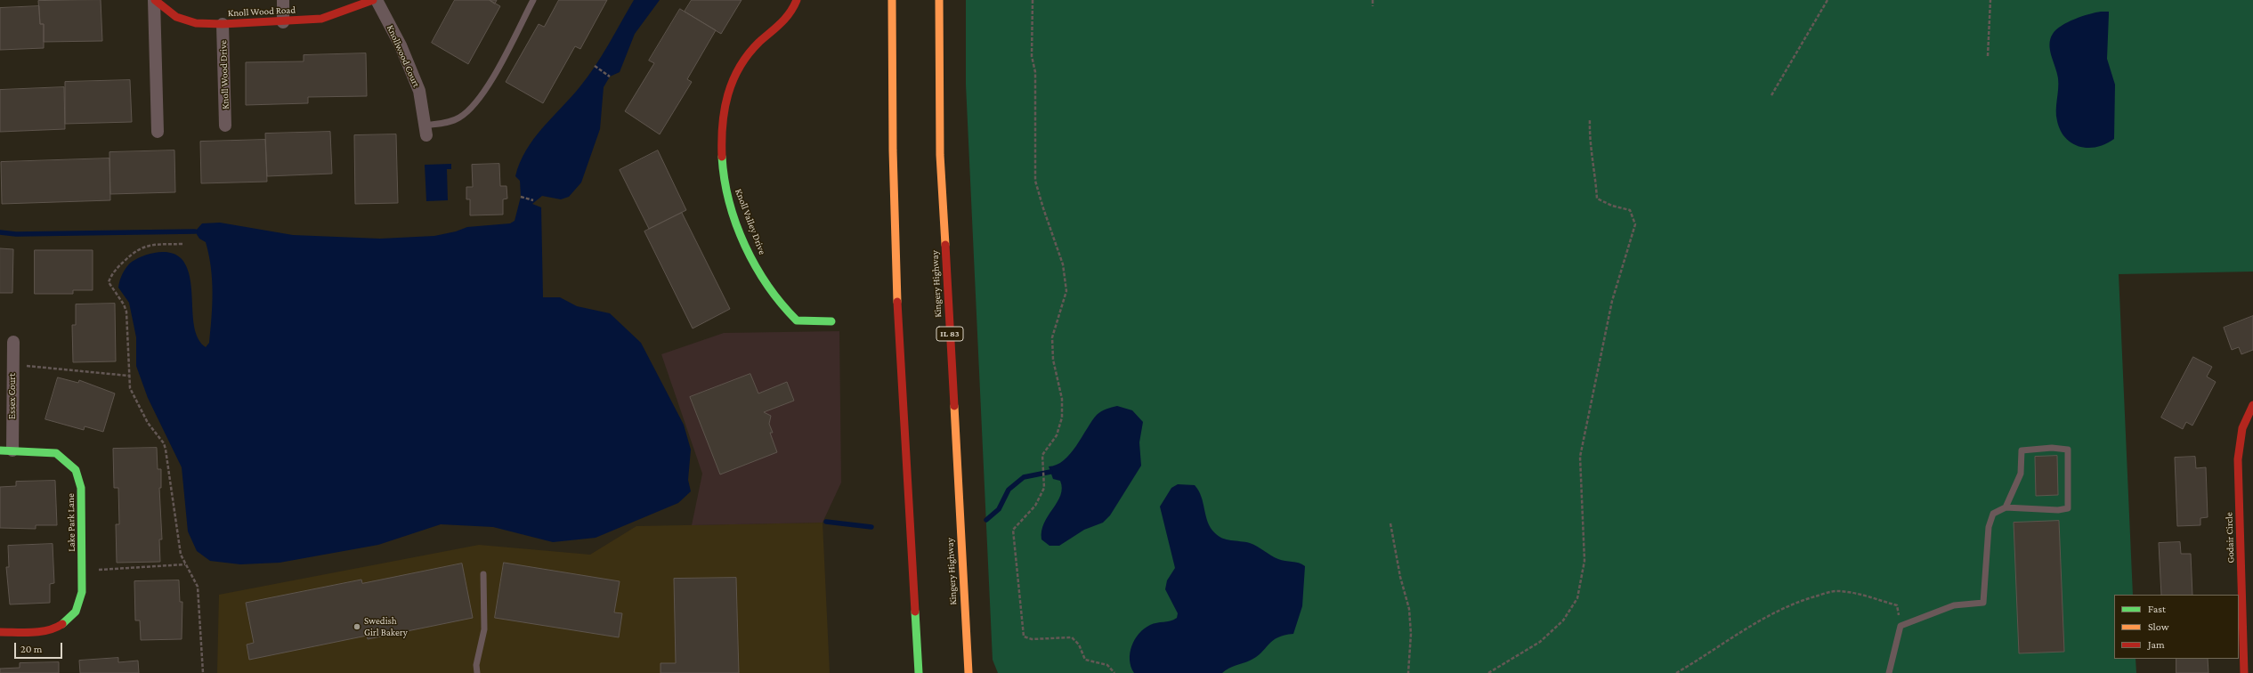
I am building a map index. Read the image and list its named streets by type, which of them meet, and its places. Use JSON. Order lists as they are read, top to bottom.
{
  "streets": {
    "main road": [
      "Knoll Wood Road",
      "Knoll Valley Drive",
      "Kingery Highway",
      "IL 83",
      "Lake Park Lane",
      "Godair Circle"
    ],
    "street": ["Knollwood Court", "Knoll Wood Drive", "Essex Court"]
  },
  "crossings": [
    ["Knoll Wood Road", "Knoll Wood Drive"],
    ["Essex Court", "Lake Park Lane"]
  ],
  "places": ["Swedish Girl Bakery"],
  "legend": ["Fast", "Slow", "Jam"],
  "scale_bar": "20 m"
}
